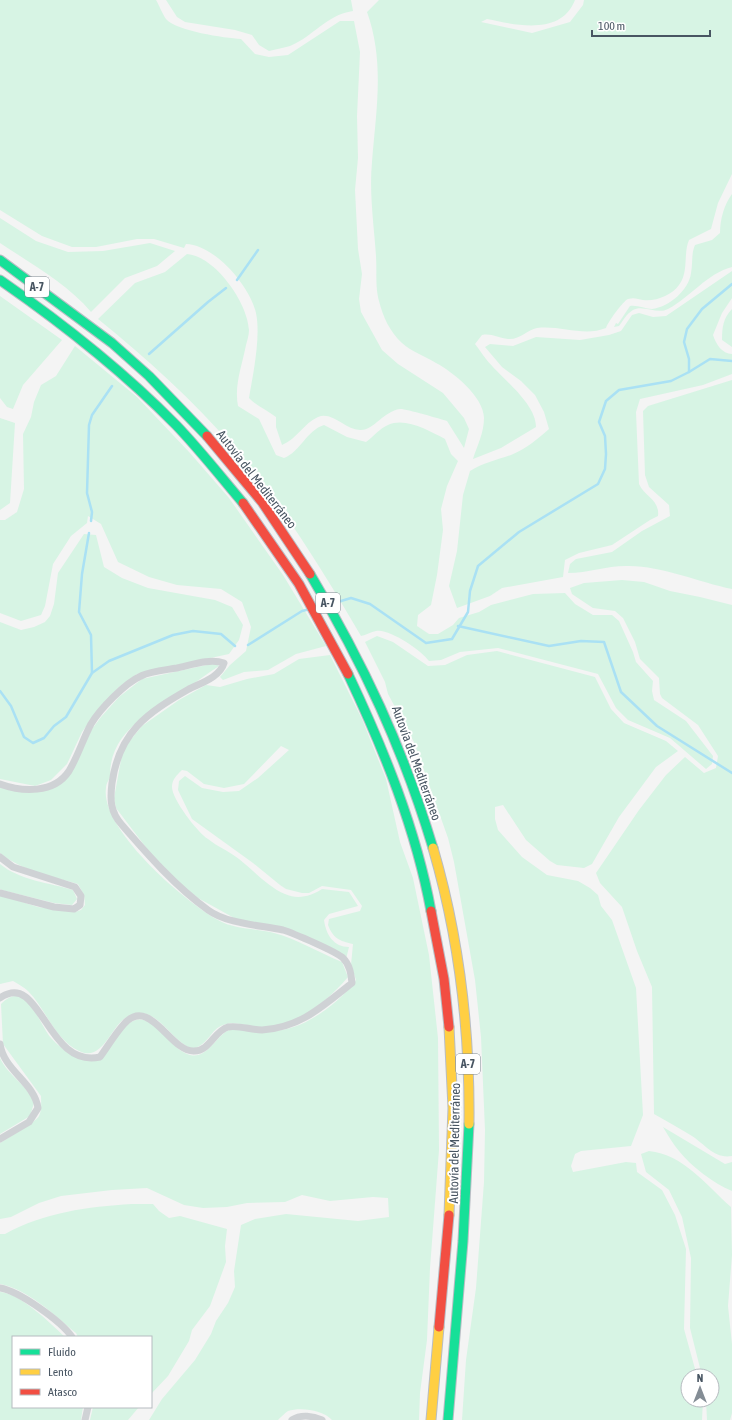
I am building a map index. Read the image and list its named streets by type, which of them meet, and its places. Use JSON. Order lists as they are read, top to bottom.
{
  "streets": {
    "highway": ["A-7", "Autovía del Mediterráneo"]
  },
  "legend": ["Fluido", "Lento", "Atasco"],
  "scale_bar": "100 m",
  "north": "top"
}
